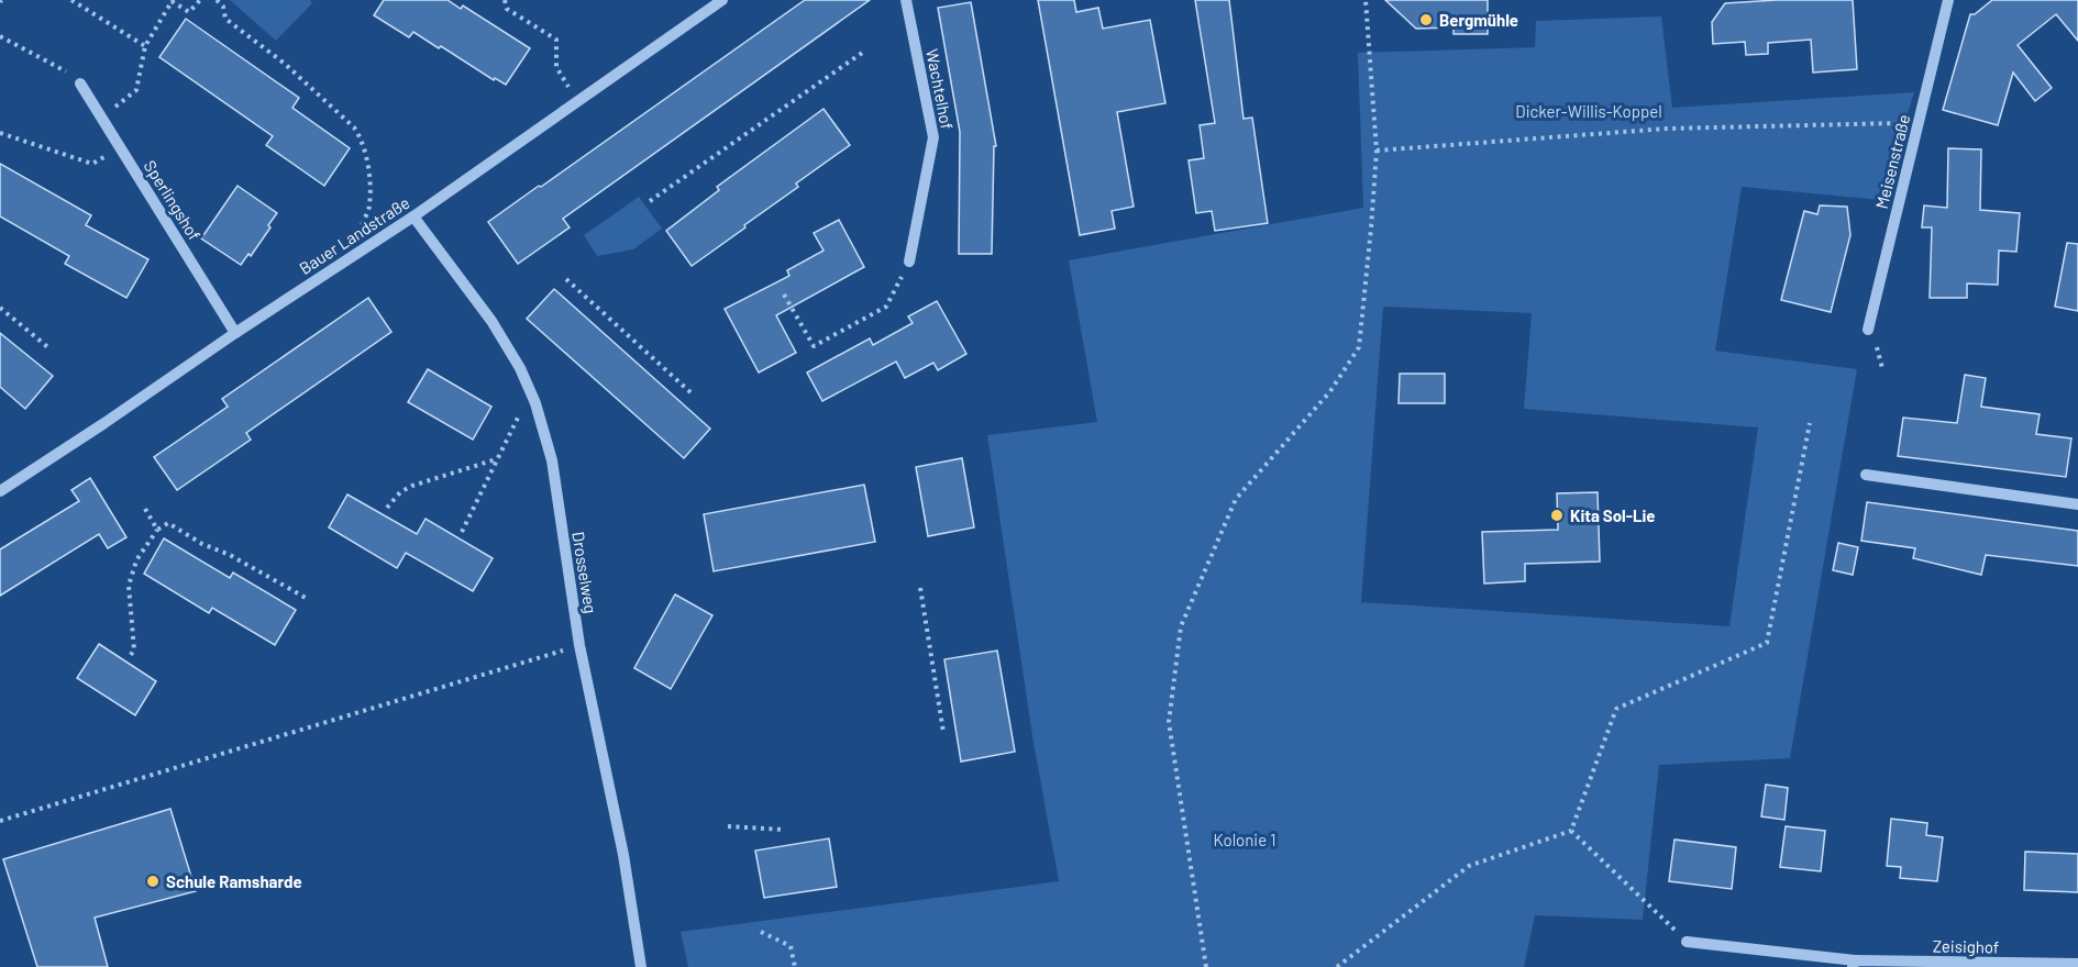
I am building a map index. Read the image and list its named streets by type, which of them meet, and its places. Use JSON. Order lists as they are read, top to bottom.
{
  "streets": {
    "street": [
      "Wachtelhof",
      "Meisenstraße",
      "Sperlingshof",
      "Bauer Landstraße",
      "Drosselweg",
      "Zeisighof"
    ]
  },
  "crossings": [
    ["Sperlingshof", "Bauer Landstraße"],
    ["Bauer Landstraße", "Drosselweg"]
  ],
  "parks": ["Dicker-Willis-Koppel", "Kolonie 1"],
  "places": ["Bergmühle", "Kita Sol-Lie", "Schule Ramsharde"]
}
